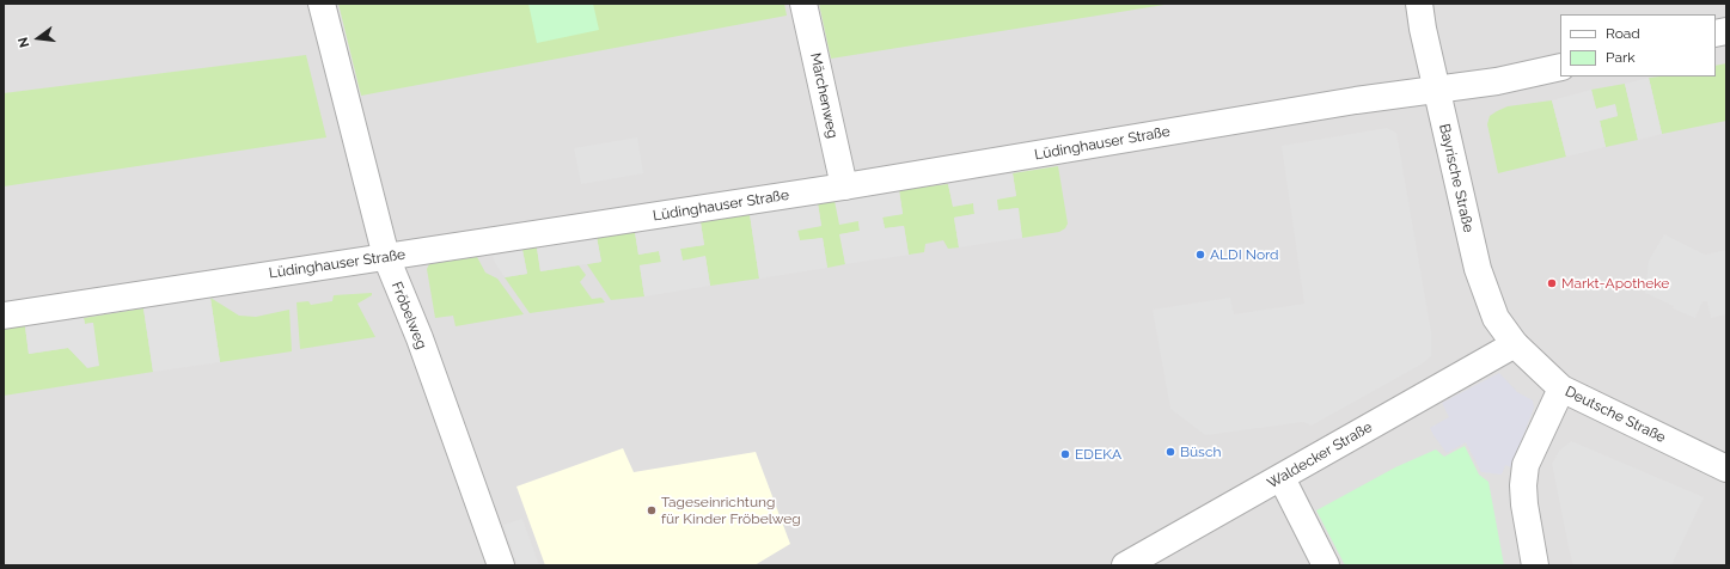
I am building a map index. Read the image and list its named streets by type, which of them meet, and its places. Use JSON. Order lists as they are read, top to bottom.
{
  "streets": {
    "street": [
      "Märchenweg",
      "Lüdinghauser Straße",
      "Bayrische Straße",
      "Fröbelweg",
      "Deutsche Straße",
      "Waldecker Straße"
    ]
  },
  "crossings": [
    ["Märchenweg", "Lüdinghauser Straße"],
    ["Lüdinghauser Straße", "Bayrische Straße"],
    ["Lüdinghauser Straße", "Fröbelweg"],
    ["Bayrische Straße", "Deutsche Straße"],
    ["Bayrische Straße", "Waldecker Straße"],
    ["Deutsche Straße", "Waldecker Straße"]
  ],
  "places": [
    "ALDI Nord",
    "Markt-Apotheke",
    "Büsch",
    "EDEKA",
    "Tageseinrichtung für Kinder Fröbelweg"
  ],
  "legend": ["Road", "Park"],
  "north": "left"
}
